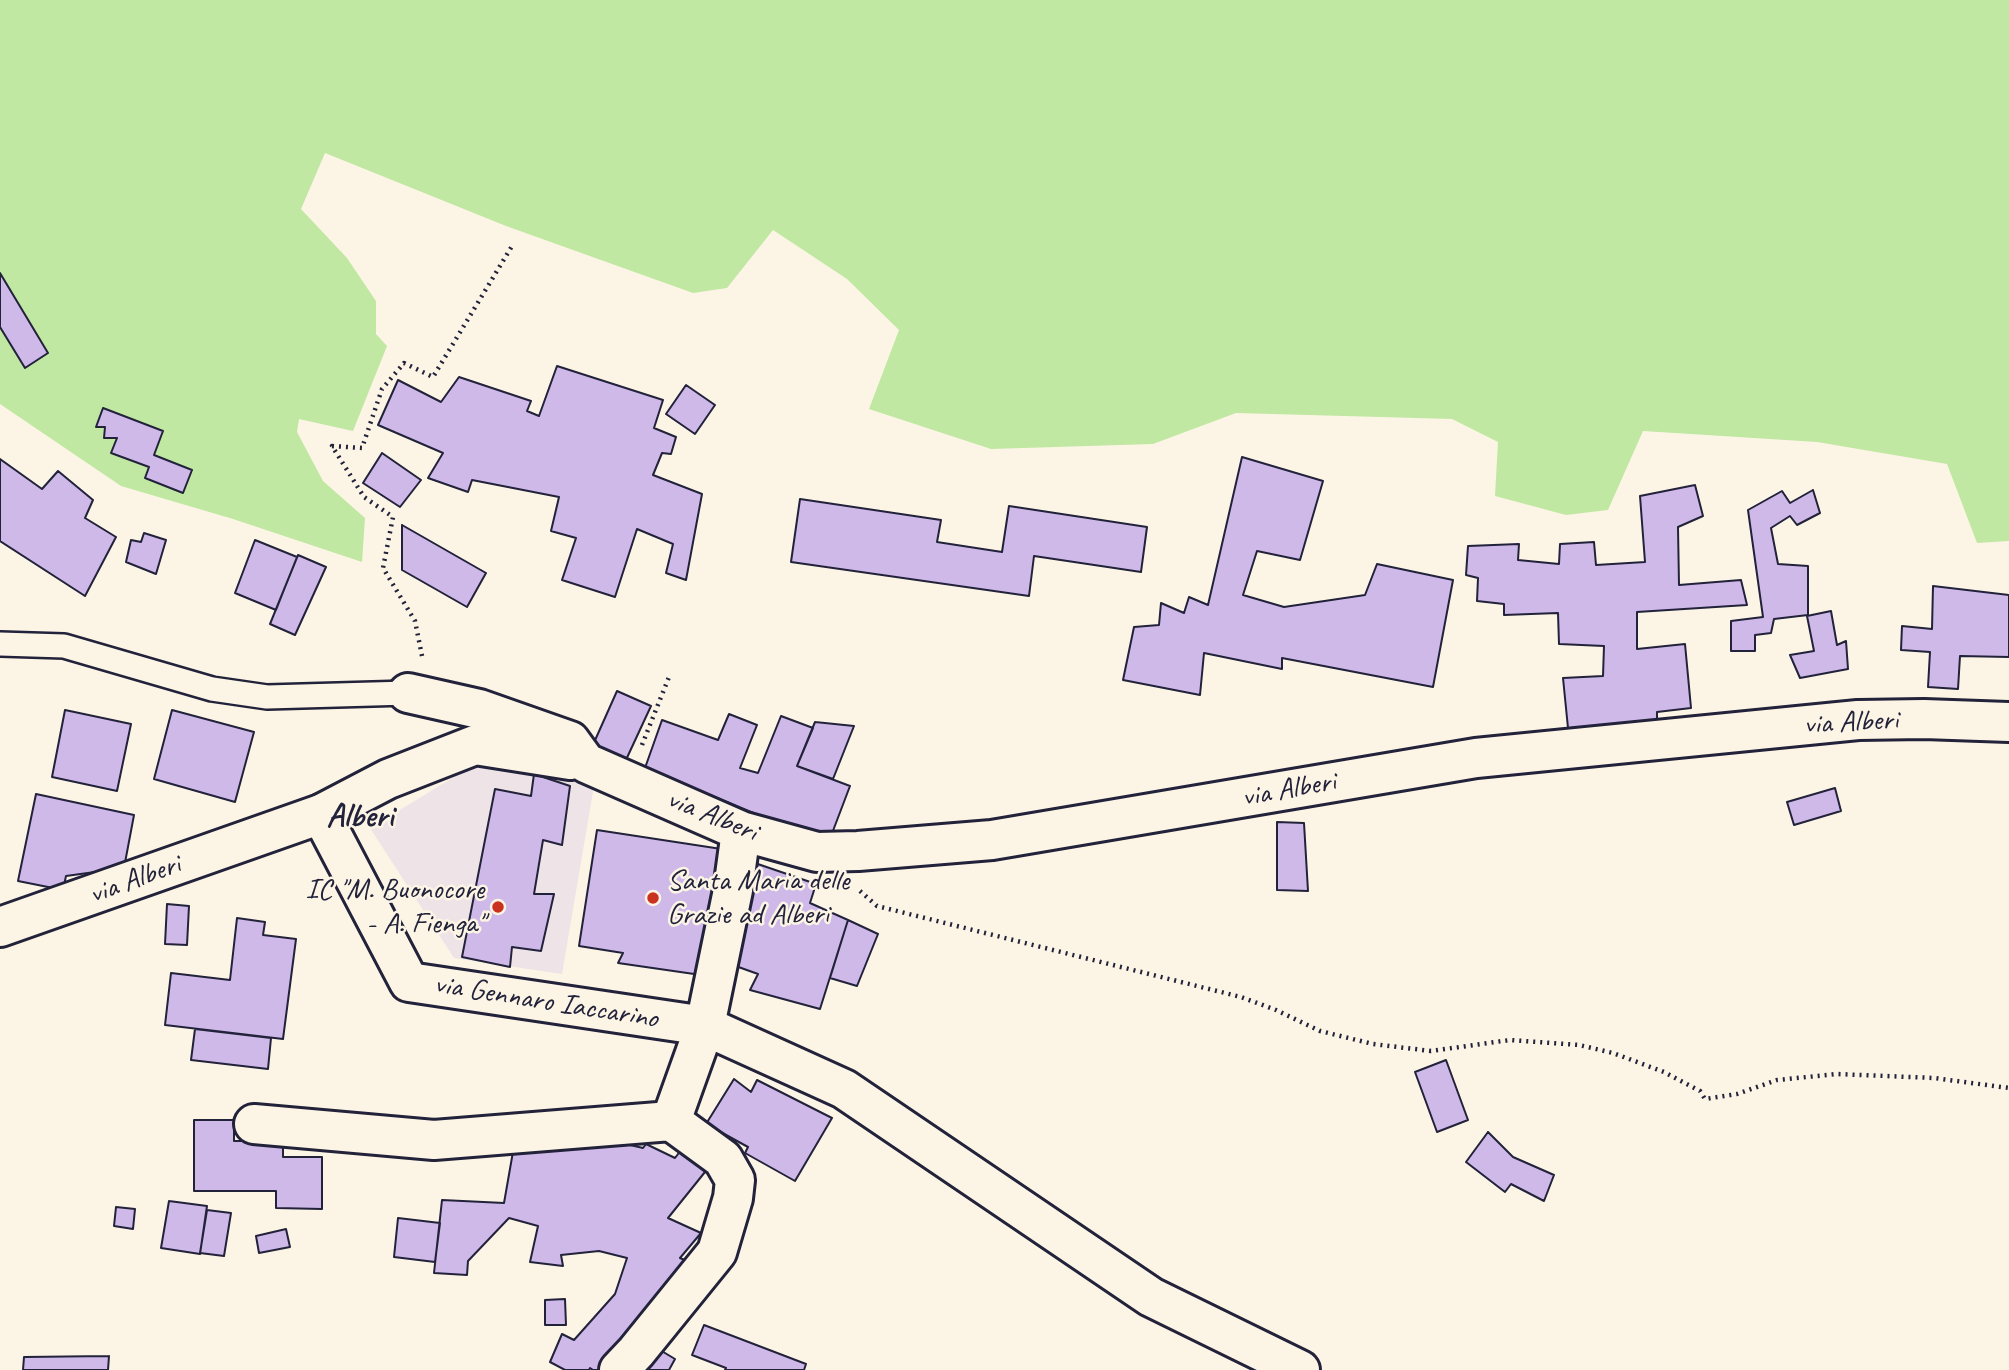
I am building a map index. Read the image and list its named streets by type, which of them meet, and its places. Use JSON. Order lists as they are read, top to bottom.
{
  "streets": {
    "street": ["via Alberi", "via Gennaro Iaccarino"]
  },
  "crossings": [
    ["via Alberi", "via Gennaro Iaccarino"]
  ],
  "districts": ["Alberi"],
  "places": ["Santa Maria delle Grazie ad Alberi", "IC \"M. Buonocore - A. Fienga\""]
}
